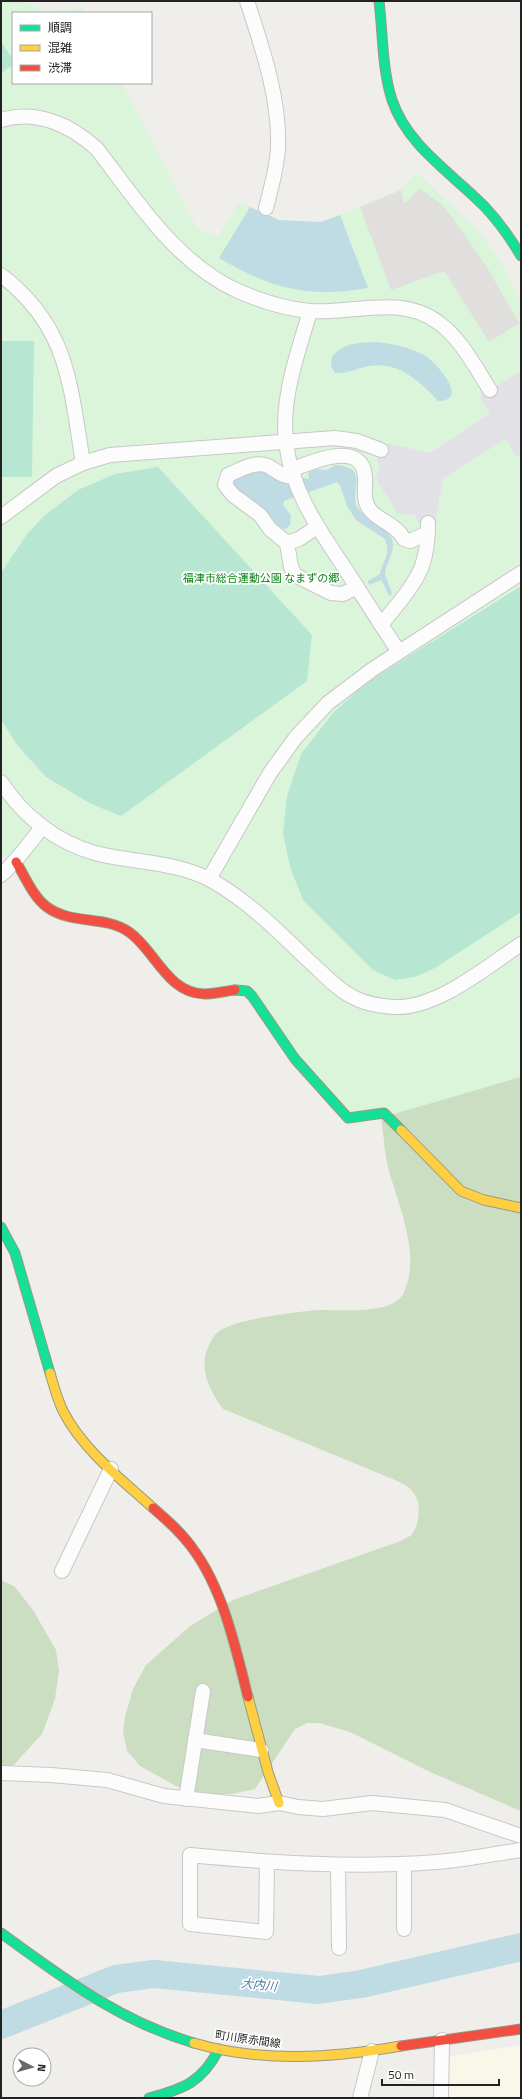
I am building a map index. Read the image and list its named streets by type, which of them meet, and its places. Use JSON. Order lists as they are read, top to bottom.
{
  "streets": {
    "street": ["町川原赤間線"]
  },
  "water": ["大内川"],
  "parks": ["福津市総合運動公園 なまずの郷"],
  "legend": ["順調", "混雑", "渋滞"],
  "scale_bar": "50 m",
  "north": "right"
}
